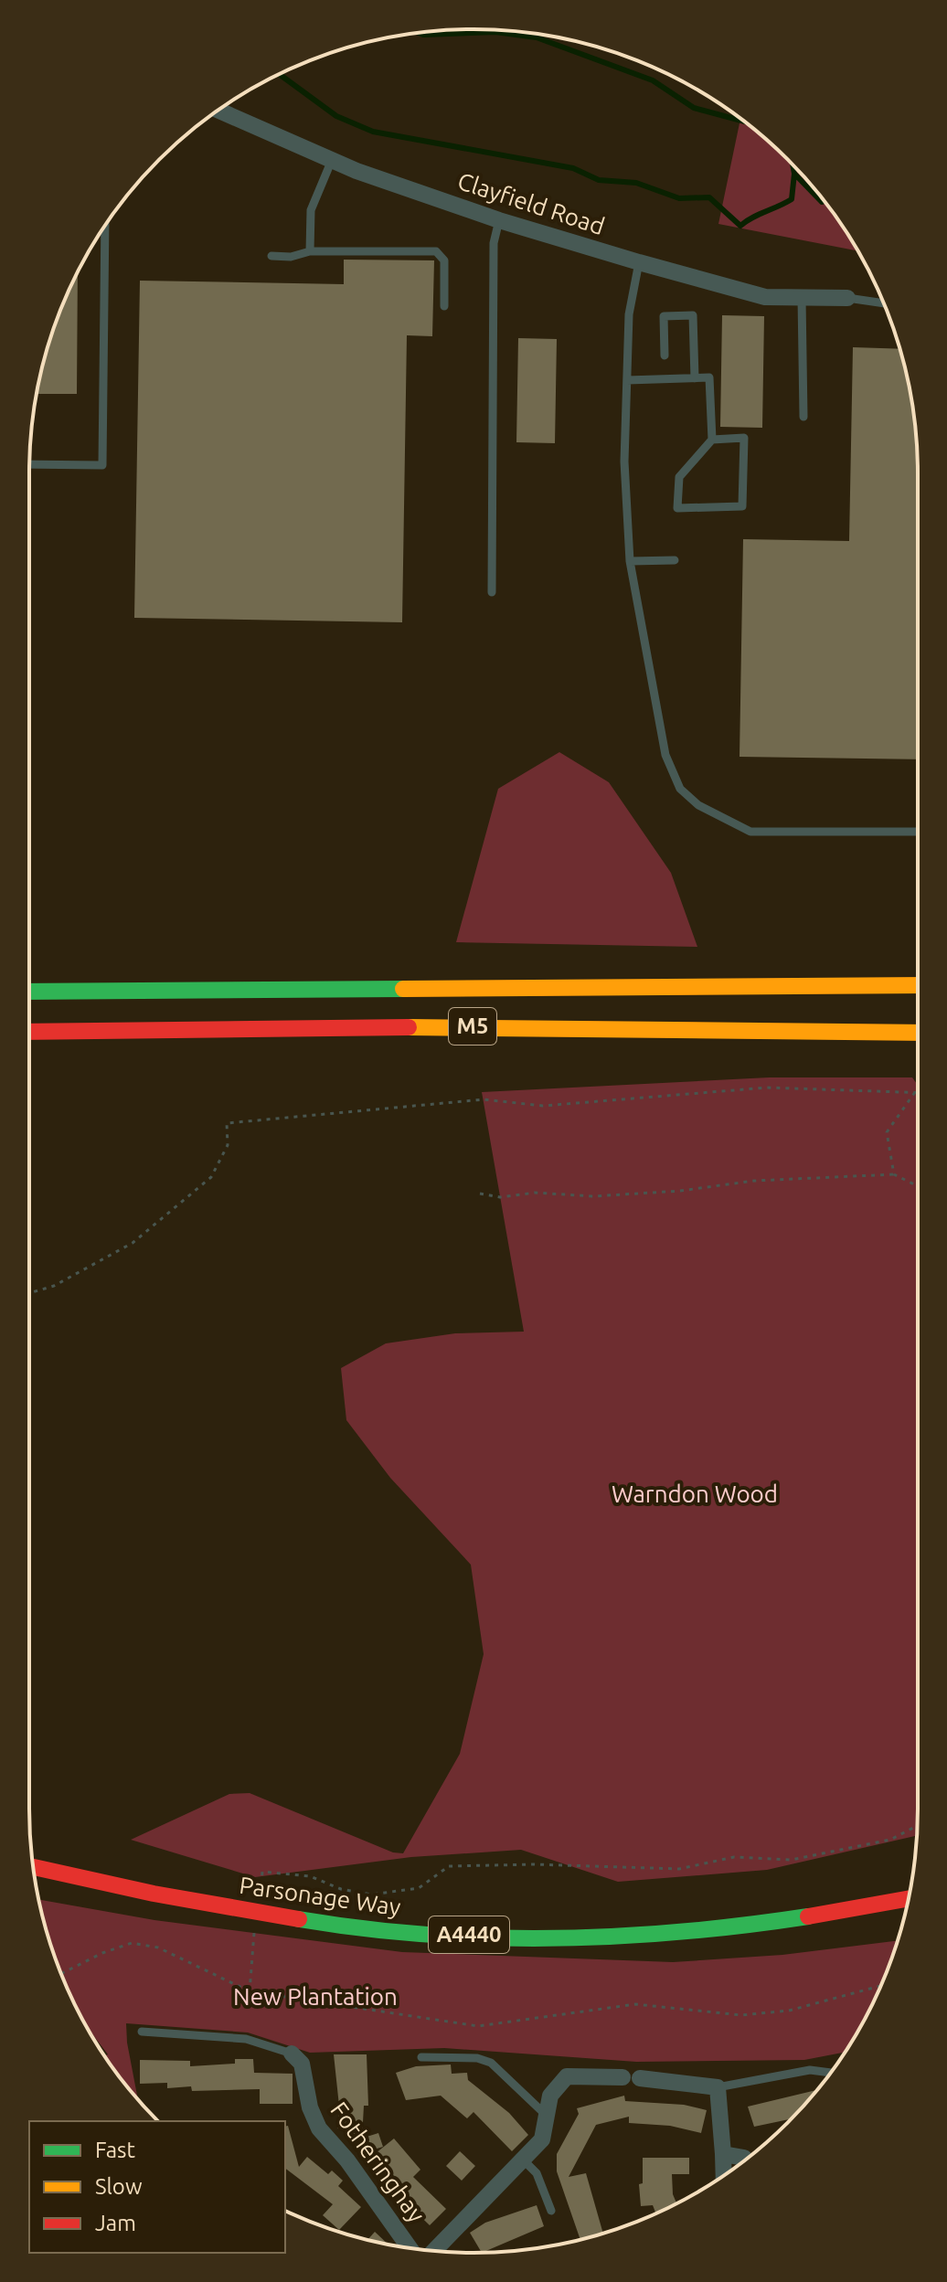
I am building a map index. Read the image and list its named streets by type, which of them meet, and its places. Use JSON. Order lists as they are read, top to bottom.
{
  "streets": {
    "main road": ["M5", "Parsonage Way", "A4440"],
    "street": ["Clayfield Road", "Fotheringhay"]
  },
  "parks": ["Warndon Wood", "New Plantation"],
  "legend": ["Fast", "Slow", "Jam"]
}
